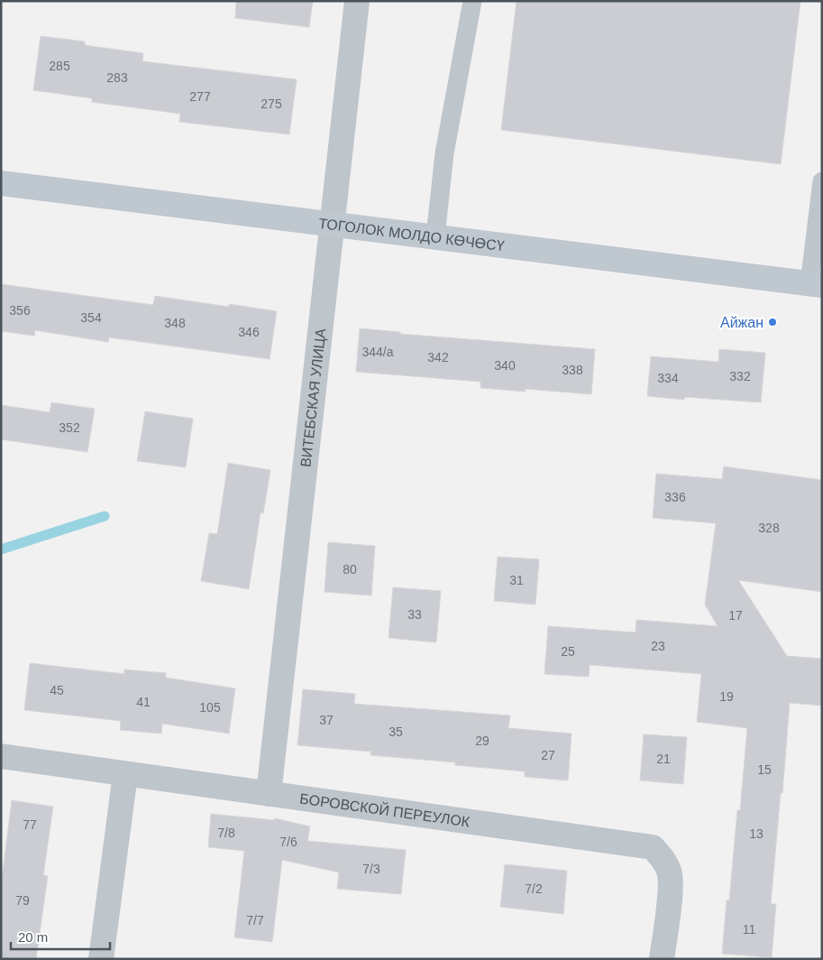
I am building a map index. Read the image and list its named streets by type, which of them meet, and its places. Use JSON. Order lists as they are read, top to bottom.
{
  "streets": {
    "main road": ["ТОГОЛОК МОЛДО КӨЧӨСҮ"],
    "street": ["ВИТЕБСКАЯ УЛИЦА", "БОРОВСКОЙ ПЕРЕУЛОК"]
  },
  "crossings": [
    ["ТОГОЛОК МОЛДО КӨЧӨСҮ", "ВИТЕБСКАЯ УЛИЦА"],
    ["ВИТЕБСКАЯ УЛИЦА", "БОРОВСКОЙ ПЕРЕУЛОК"]
  ],
  "places": ["Айжан"],
  "house_numbers": [
    "285",
    "283",
    "277",
    "275",
    "356",
    "354",
    "348",
    "346",
    "344/а",
    "342",
    "340",
    "338",
    "332",
    "334",
    "352",
    "336",
    "328",
    "80",
    "31",
    "33",
    "17",
    "23",
    "25",
    "45",
    "19",
    "41",
    "105",
    "37",
    "35",
    "29",
    "27",
    "21",
    "15",
    "77",
    "7/8",
    "13",
    "7/6",
    "7/3",
    "7/2",
    "79",
    "7/7",
    "11"
  ],
  "scale_bar": "20 m"
}
